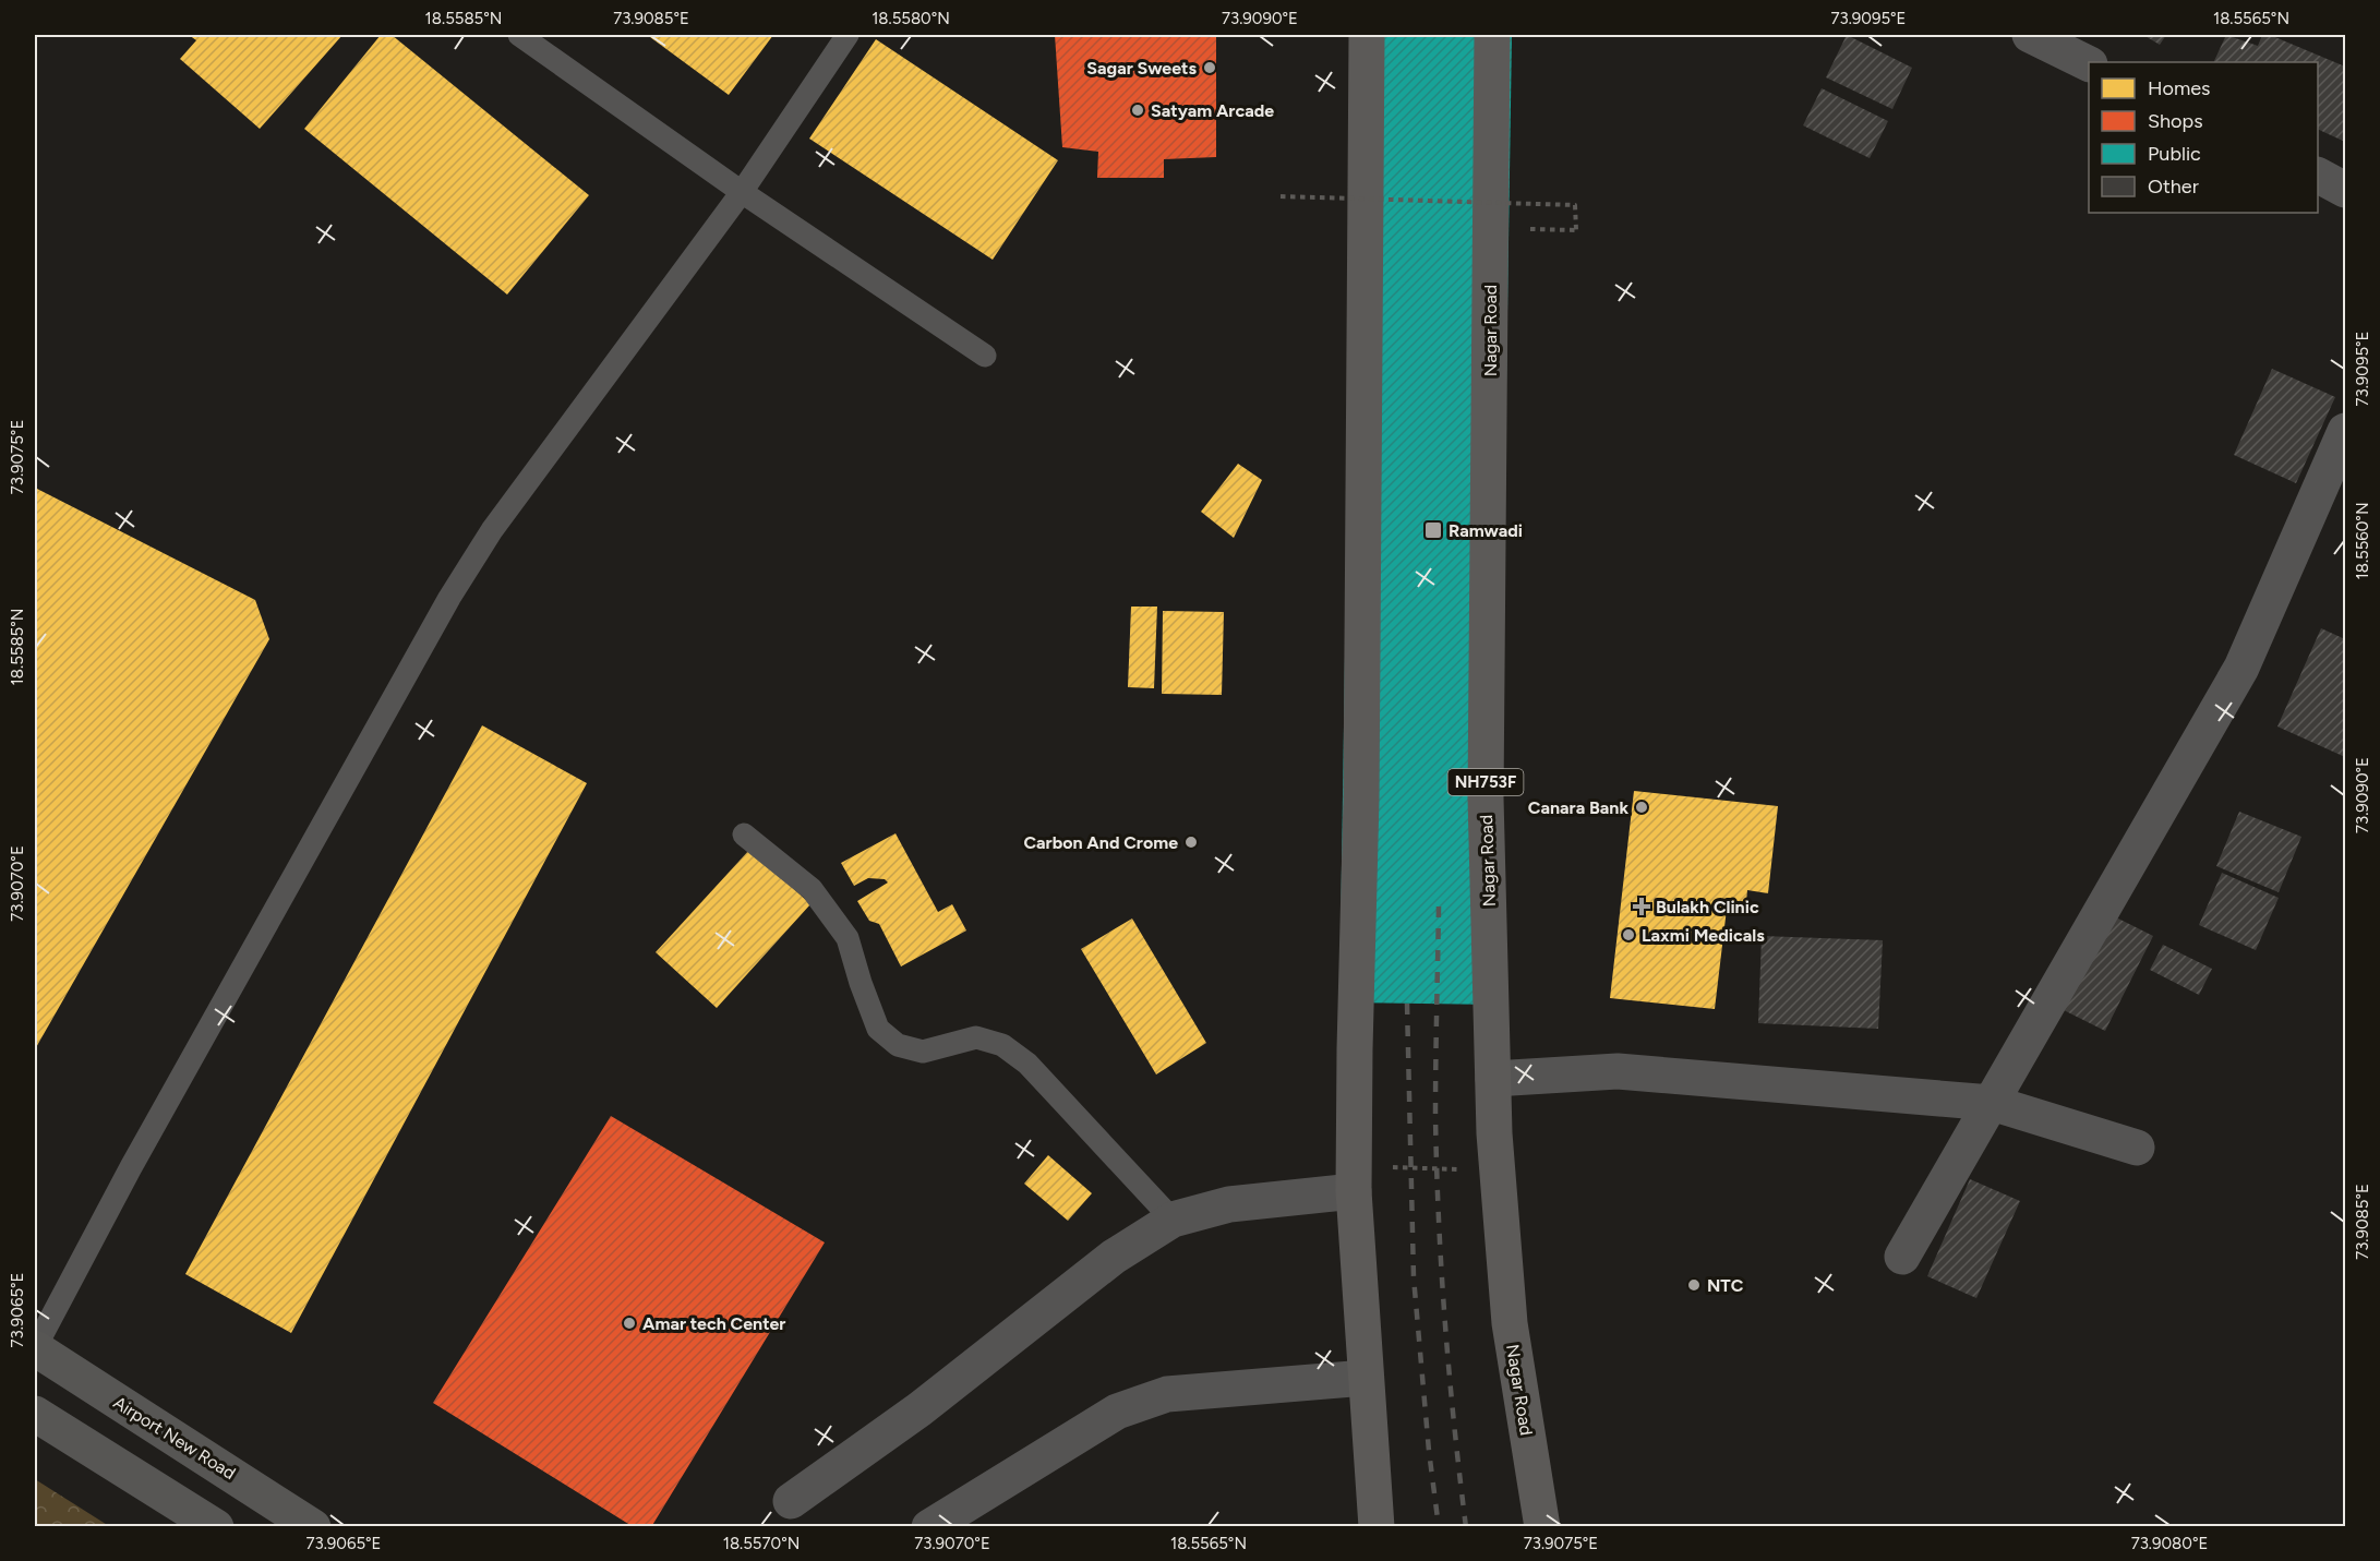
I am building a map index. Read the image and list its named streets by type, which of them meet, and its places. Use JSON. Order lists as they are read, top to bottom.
{
  "streets": {
    "highway": ["Nagar Road", "NH753F"],
    "main road": ["Airport New Road"]
  },
  "places": {
    "other": [
      "Sagar Sweets",
      "Satyam Arcade",
      "Canara Bank",
      "Carbon And Crome",
      "Laxmi Medicals",
      "NTC",
      "Amar tech Center"
    ],
    "transit": ["Ramwadi"],
    "health": ["Bulakh Clinic"]
  },
  "legend": [
    "Homes",
    "Shops",
    "Public",
    "Other"
  ],
  "coordinates": [
    "18.5585°N",
    "73.9085°E",
    "18.5580°N",
    "73.9090°E",
    "73.9095°E",
    "18.5565°N",
    "73.9075°E",
    "18.5560°N",
    "73.9070°E",
    "73.9065°E",
    "18.5570°N",
    "73.9080°E"
  ]
}
